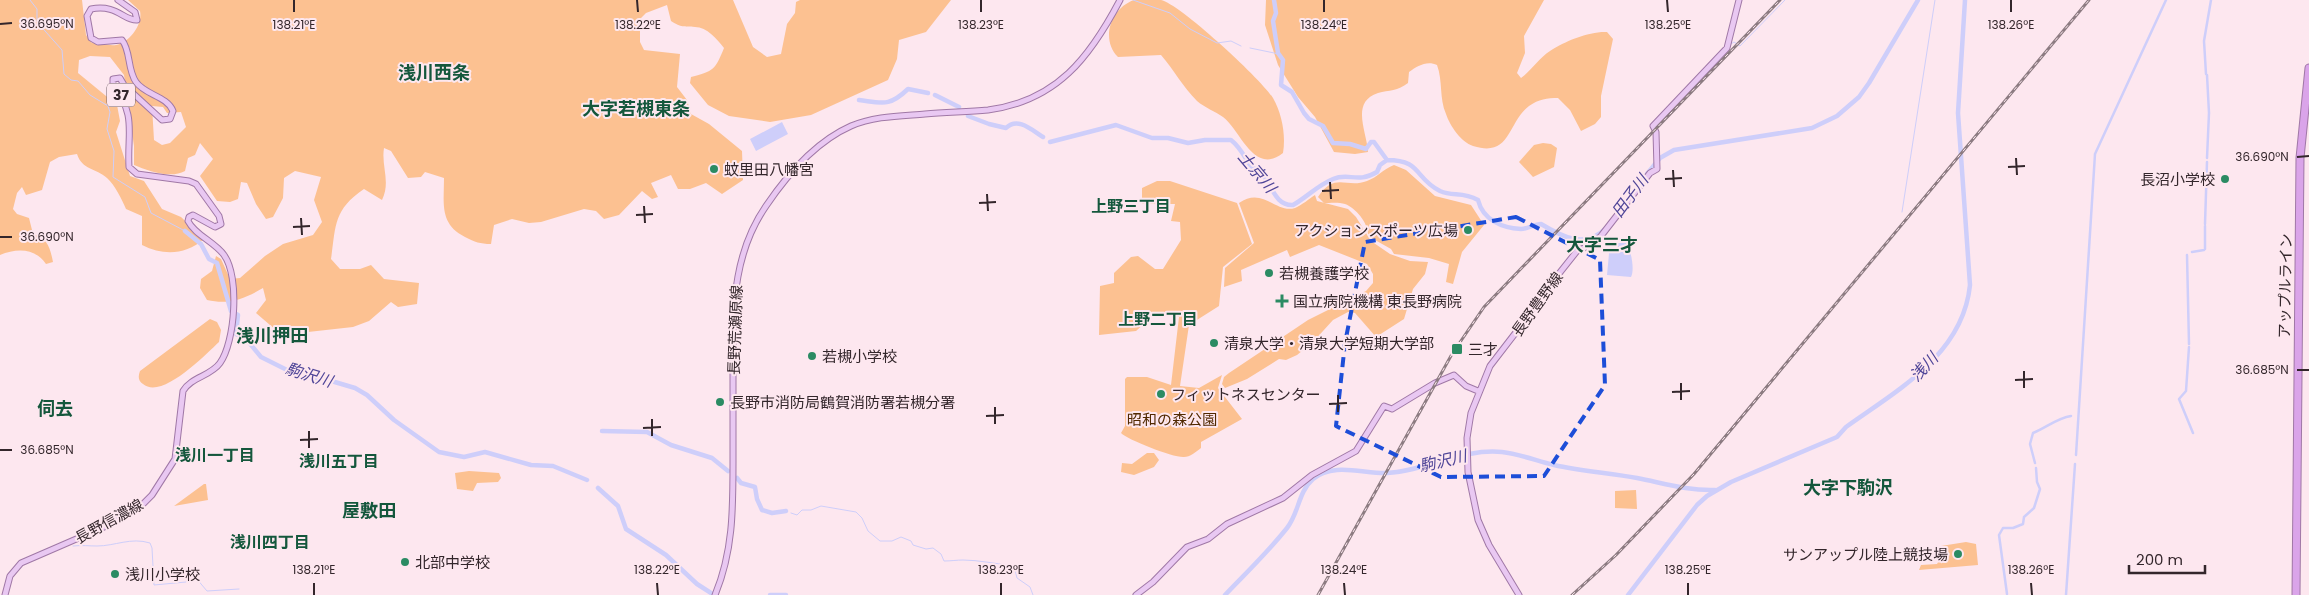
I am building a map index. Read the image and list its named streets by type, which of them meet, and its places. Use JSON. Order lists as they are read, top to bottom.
{
  "streets": {
    "highway": ["アップルライン"],
    "main road": [
      "37",
      "長野豊野線",
      "長野荒瀬原線",
      "長野信濃線"
    ]
  },
  "districts": [
    "浅川西条",
    "大字若槻東条",
    "上野三丁目",
    "大字三才",
    "上野二丁目",
    "浅川押田",
    "伺去",
    "浅川一丁目",
    "浅川五丁目",
    "大字下駒沢",
    "屋敷田",
    "浅川四丁目"
  ],
  "water": [
    "土京川",
    "田子川",
    "浅川",
    "駒沢川"
  ],
  "parks": ["昭和の森公園"],
  "places": {
    "other": [
      "蚊里田八幡宮",
      "長沼小学校",
      "アクションスポーツ広場",
      "若槻養護学校",
      "清泉大学・清泉大学短期大学部",
      "若槻小学校",
      "フィットネスセンター",
      "長野市消防局鶴賀消防署若槻分署",
      "サンアップル陸上競技場",
      "北部中学校",
      "浅川小学校"
    ],
    "health": ["国立病院機構 東長野病院"],
    "transit": ["三才"]
  },
  "scale_bar": "200 m",
  "coordinates": [
    "36.695°N",
    "138.21°E",
    "138.22°E",
    "138.23°E",
    "138.24°E",
    "138.25°E",
    "138.26°E",
    "36.690°N",
    "36.685°N"
  ]
}
